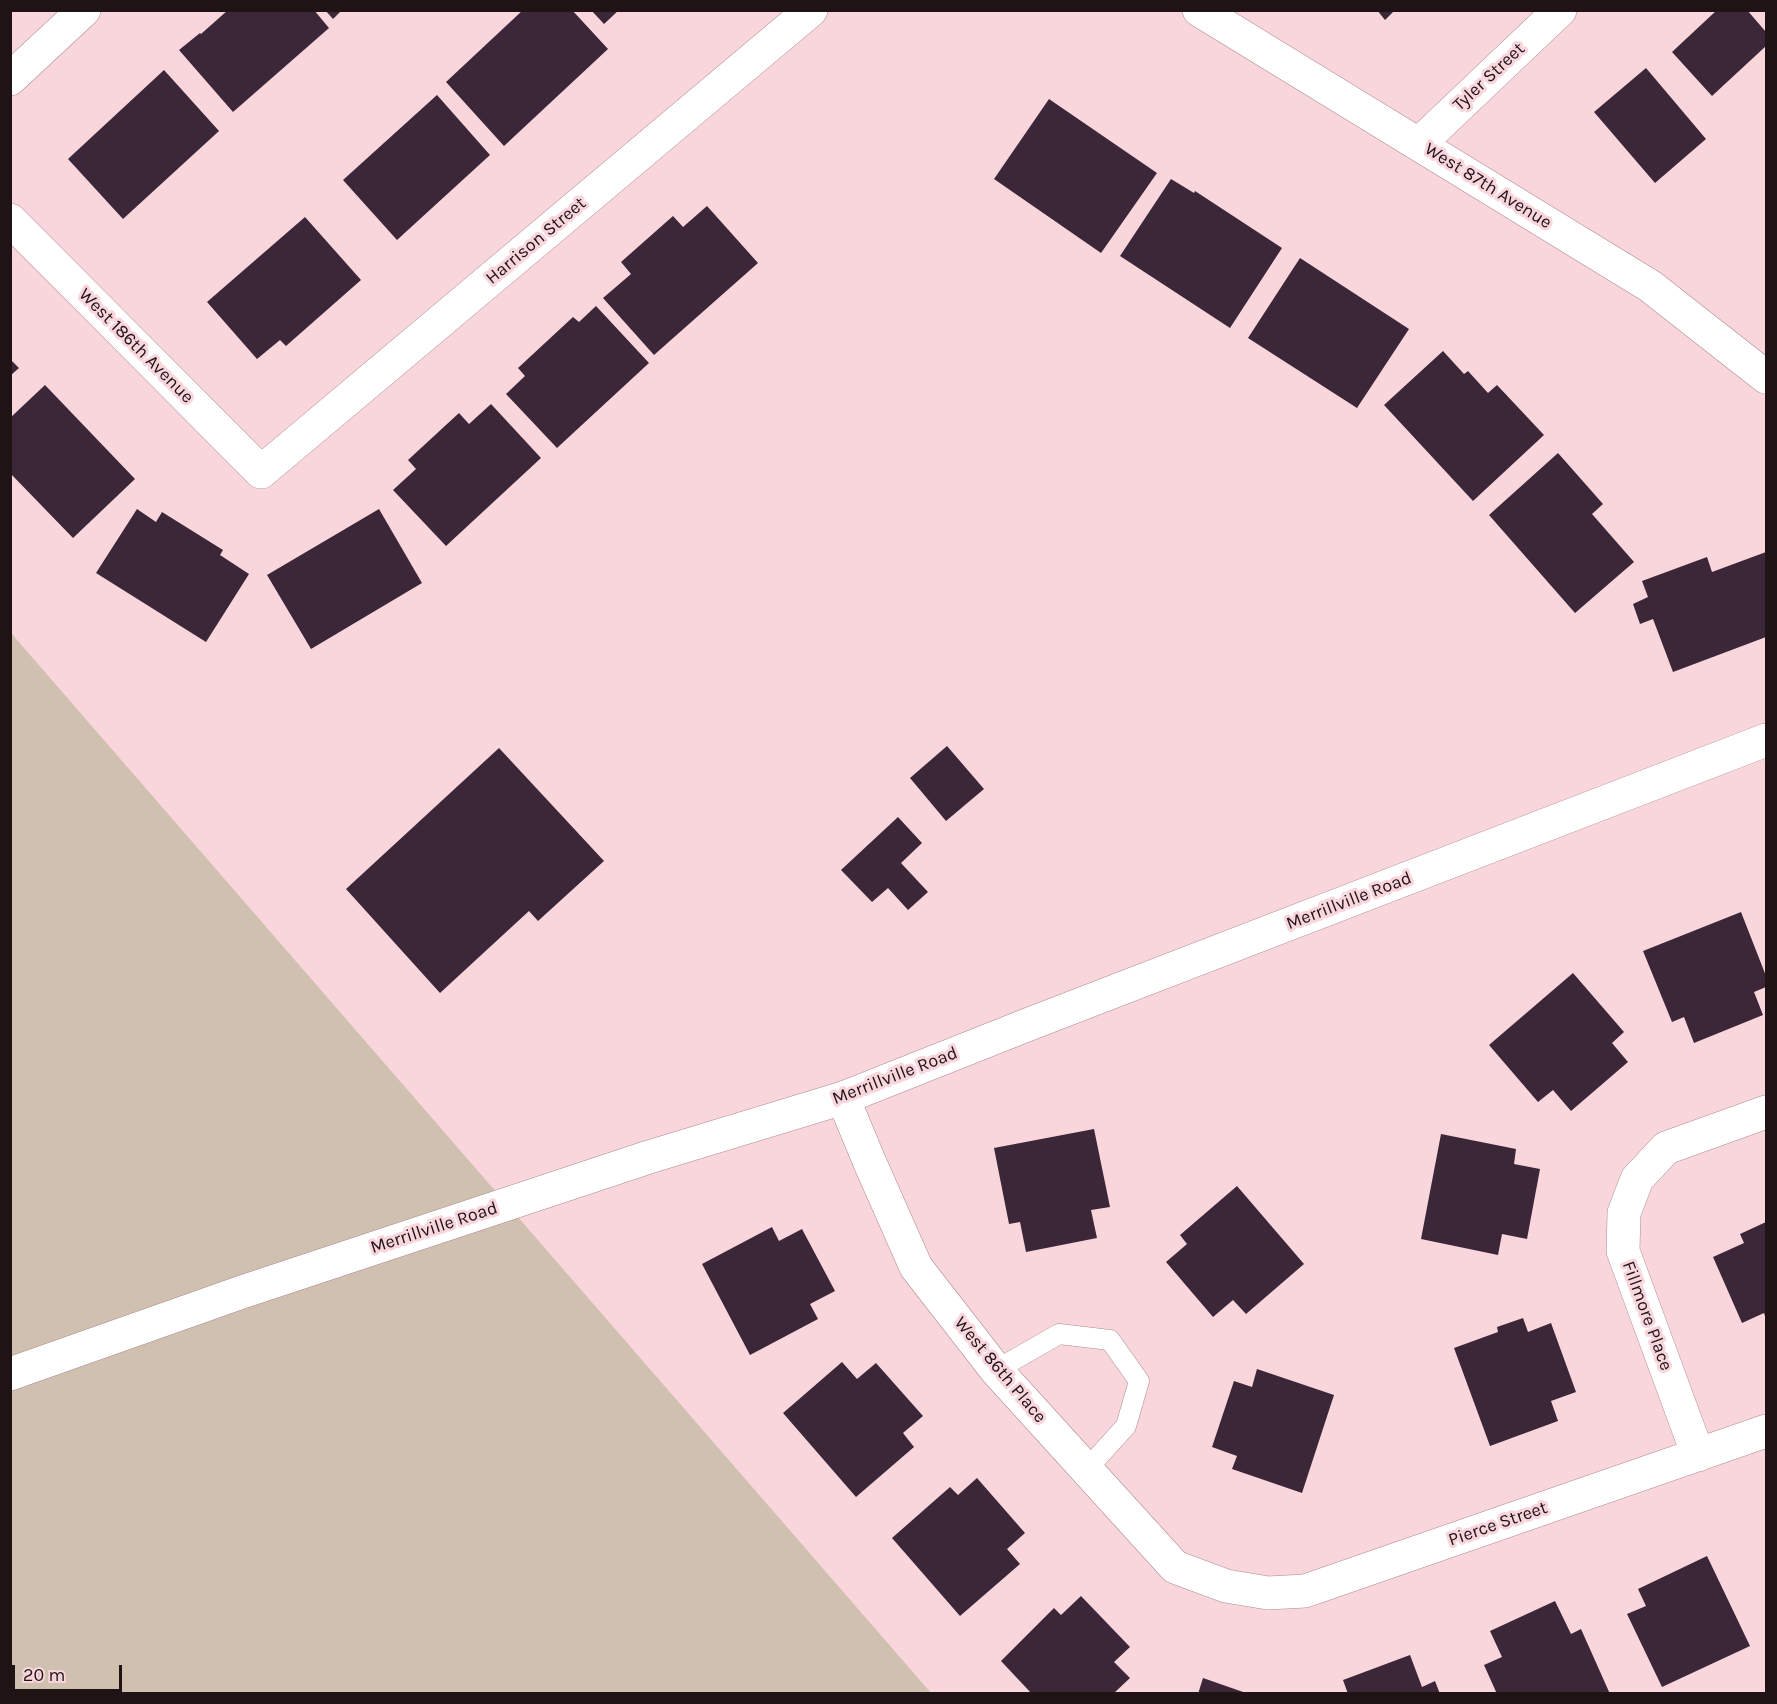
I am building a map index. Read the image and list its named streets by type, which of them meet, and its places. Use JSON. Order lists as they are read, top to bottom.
{
  "streets": {
    "street": [
      "Tyler Street",
      "West 87th Avenue",
      "Harrison Street",
      "West 186th Avenue",
      "Merrillville Road",
      "Fillmore Place",
      "West 86th Place",
      "Pierce Street"
    ]
  },
  "crossings": [
    ["Tyler Street", "West 87th Avenue"],
    ["Harrison Street", "West 186th Avenue"],
    ["Merrillville Road", "West 86th Place"],
    ["Fillmore Place", "Pierce Street"],
    ["West 86th Place", "Pierce Street"]
  ],
  "scale_bar": "20 m"
}
